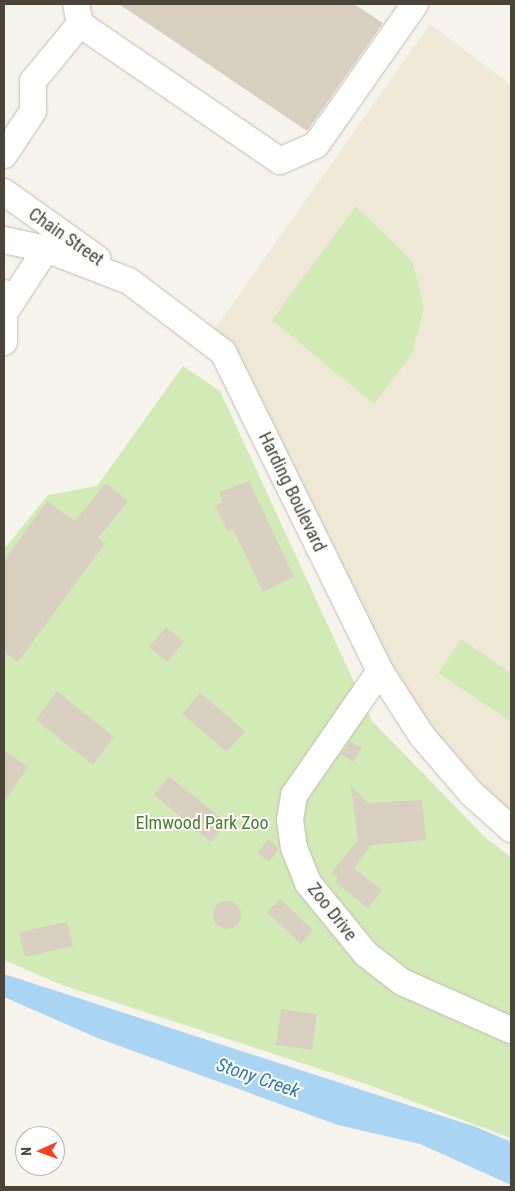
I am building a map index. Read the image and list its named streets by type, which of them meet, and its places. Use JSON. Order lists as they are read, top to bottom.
{
  "streets": {
    "street": ["Chain Street", "Harding Boulevard", "Zoo Drive"]
  },
  "crossings": [
    ["Chain Street", "Harding Boulevard"],
    ["Harding Boulevard", "Zoo Drive"]
  ],
  "water": ["Stony Creek"],
  "parks": ["Elmwood Park Zoo"],
  "north": "left"
}
